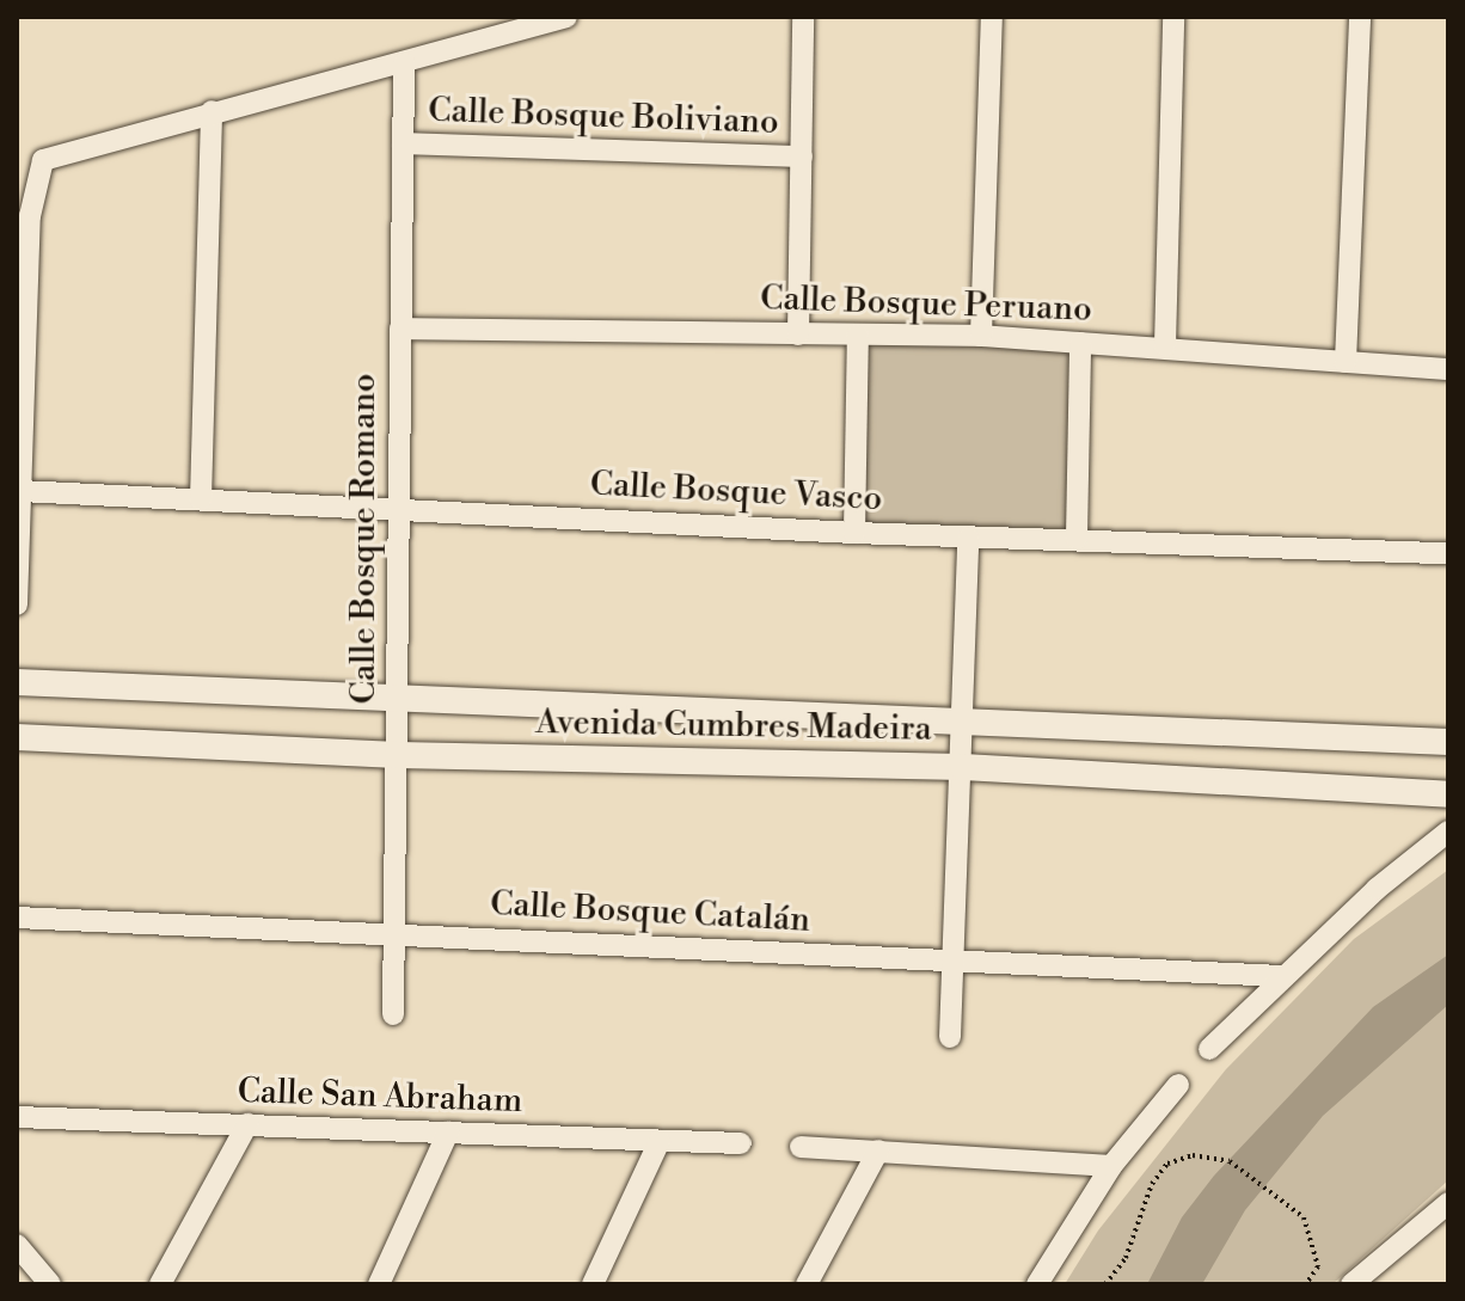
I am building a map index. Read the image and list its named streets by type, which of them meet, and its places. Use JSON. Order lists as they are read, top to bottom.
{
  "streets": {
    "street": [
      "Calle Bosque Boliviano",
      "Calle Bosque Peruano",
      "Calle Bosque Vasco",
      "Calle Bosque Romano",
      "Avenida Cumbres Madeira",
      "Calle Bosque Catalán",
      "Calle San Abraham"
    ]
  },
  "crossings": [
    ["Calle Bosque Boliviano", "Calle Bosque Romano"],
    ["Calle Bosque Peruano", "Calle Bosque Romano"],
    ["Calle Bosque Vasco", "Calle Bosque Romano"],
    ["Calle Bosque Romano", "Avenida Cumbres Madeira"],
    ["Calle Bosque Romano", "Calle Bosque Catalán"]
  ]
}
